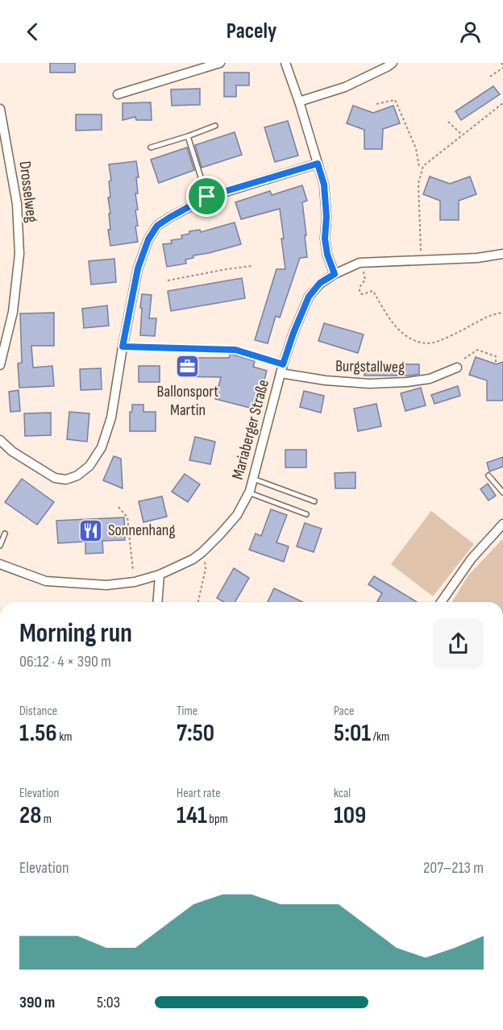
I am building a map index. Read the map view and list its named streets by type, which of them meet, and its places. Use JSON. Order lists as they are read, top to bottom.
{
  "streets": {
    "street": ["Drosselweg", "Burgstallweg", "Mariaberger Straße"]
  },
  "crossings": [
    ["Burgstallweg", "Mariaberger Straße"]
  ],
  "places": {
    "office": ["Ballonsport Martin"],
    "restaurant": ["Sonnenhang"]
  },
  "page": {
    "header": "Pacely",
    "heading": ["Morning run", "06:12 · 4 × 390 m"],
    "stats": [
      ["Distance", "1.56 km"],
      ["Time", "7:50"],
      ["Pace", "5:01 /km"],
      ["Elevation", "28 m"],
      ["Heart rate", "141 bpm"],
      ["kcal", "109"]
    ],
    "chart": ["Elevation", "207–213 m"],
    "list": [
      {
        "name": "390 m",
        "note": "5:03"
      }
    ]
  }
}
